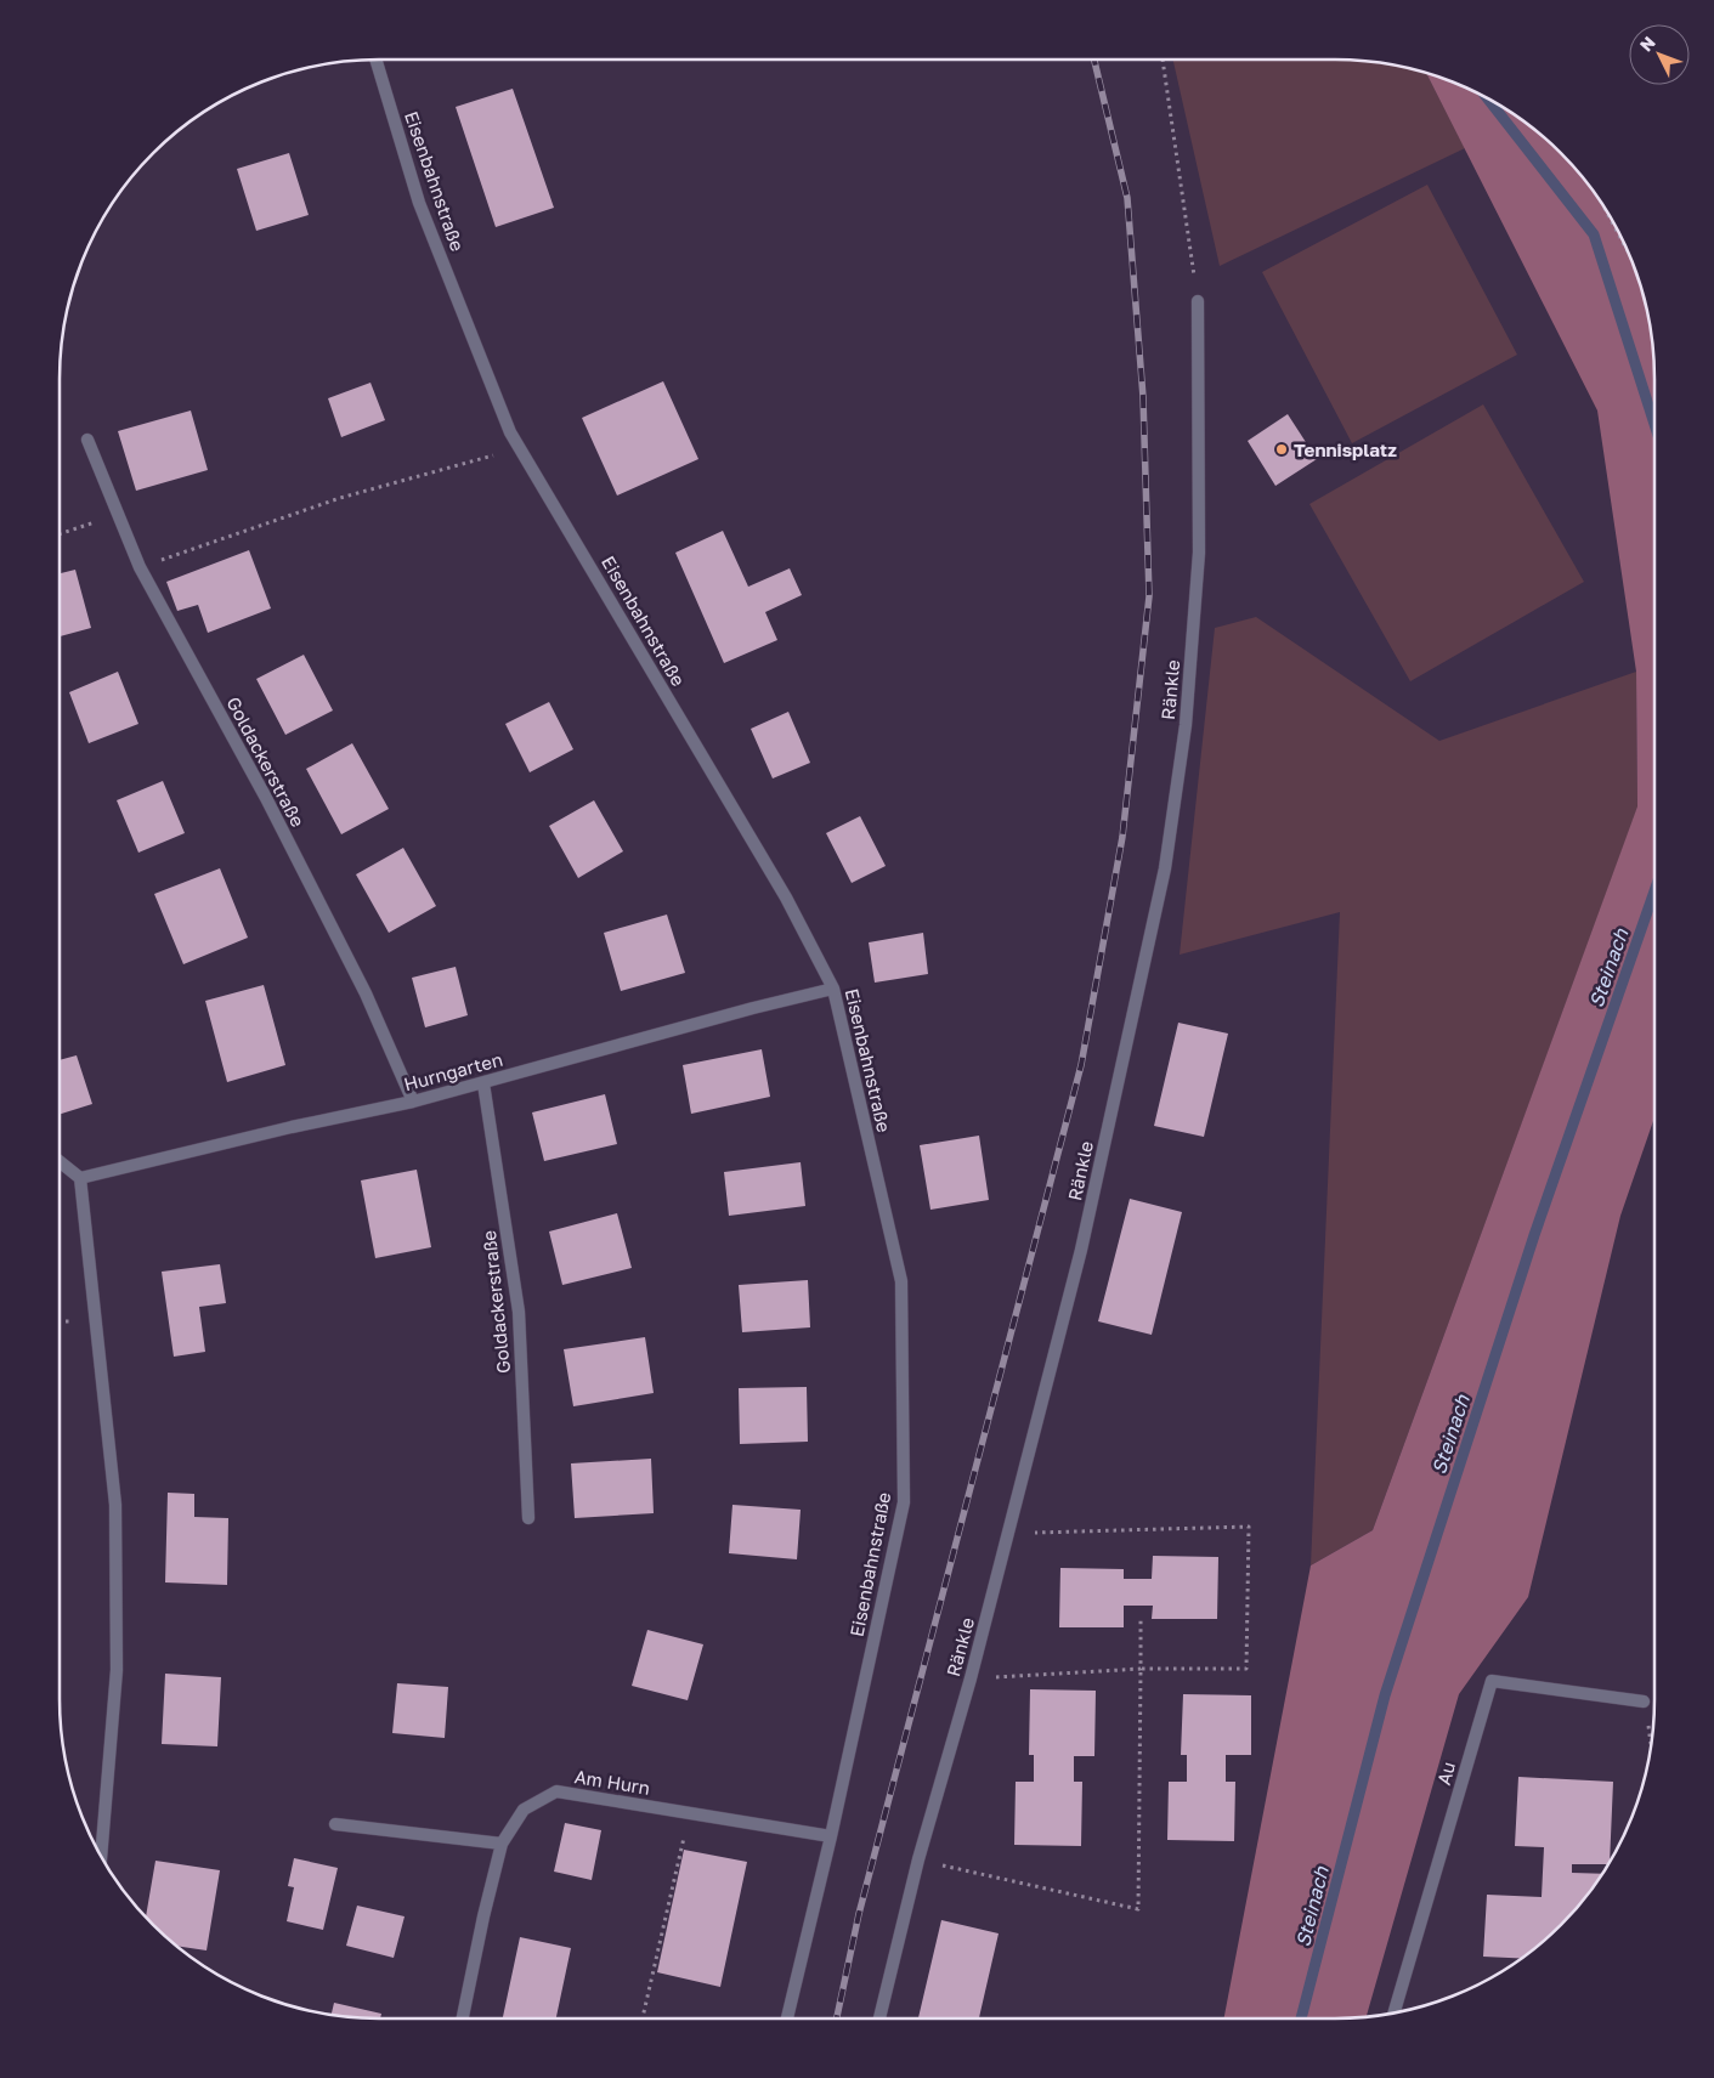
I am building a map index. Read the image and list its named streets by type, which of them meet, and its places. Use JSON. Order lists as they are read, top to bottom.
{
  "streets": {
    "street": [
      "Eisenbahnstraße",
      "Ränkle",
      "Goldackerstraße",
      "Hurngarten",
      "Au",
      "Am Hurn"
    ]
  },
  "crossings": [
    ["Eisenbahnstraße", "Hurngarten"],
    ["Eisenbahnstraße", "Am Hurn"],
    ["Goldackerstraße", "Hurngarten"]
  ],
  "water": ["Steinach"],
  "places": ["Tennisplatz"],
  "north": "top left"
}
